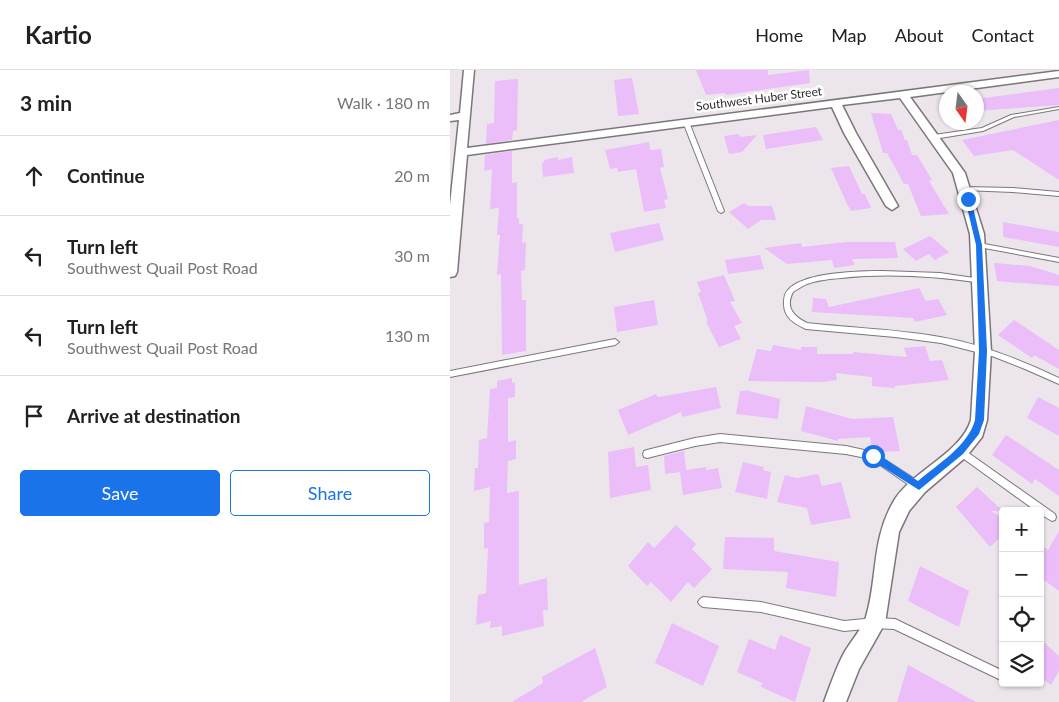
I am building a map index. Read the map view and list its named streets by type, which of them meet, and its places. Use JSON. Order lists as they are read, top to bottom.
{
  "streets": {
    "street": ["Southwest Huber Street"]
  },
  "north": "bottom",
  "page": {
    "header": "Kartio",
    "nav": [
      "Home",
      "Map",
      "About",
      "Contact"
    ],
    "heading": ["3 min", "Walk · 180 m"],
    "list": [
      ["Continue", "20 m"],
      ["Turn left", "Southwest Quail Post Road", "30 m"],
      ["Turn left", "Southwest Quail Post Road", "130 m"],
      "Arrive at destination"
    ],
    "buttons": ["Save", "Share"],
    "map_buttons": ["+", "−"]
  }
}
